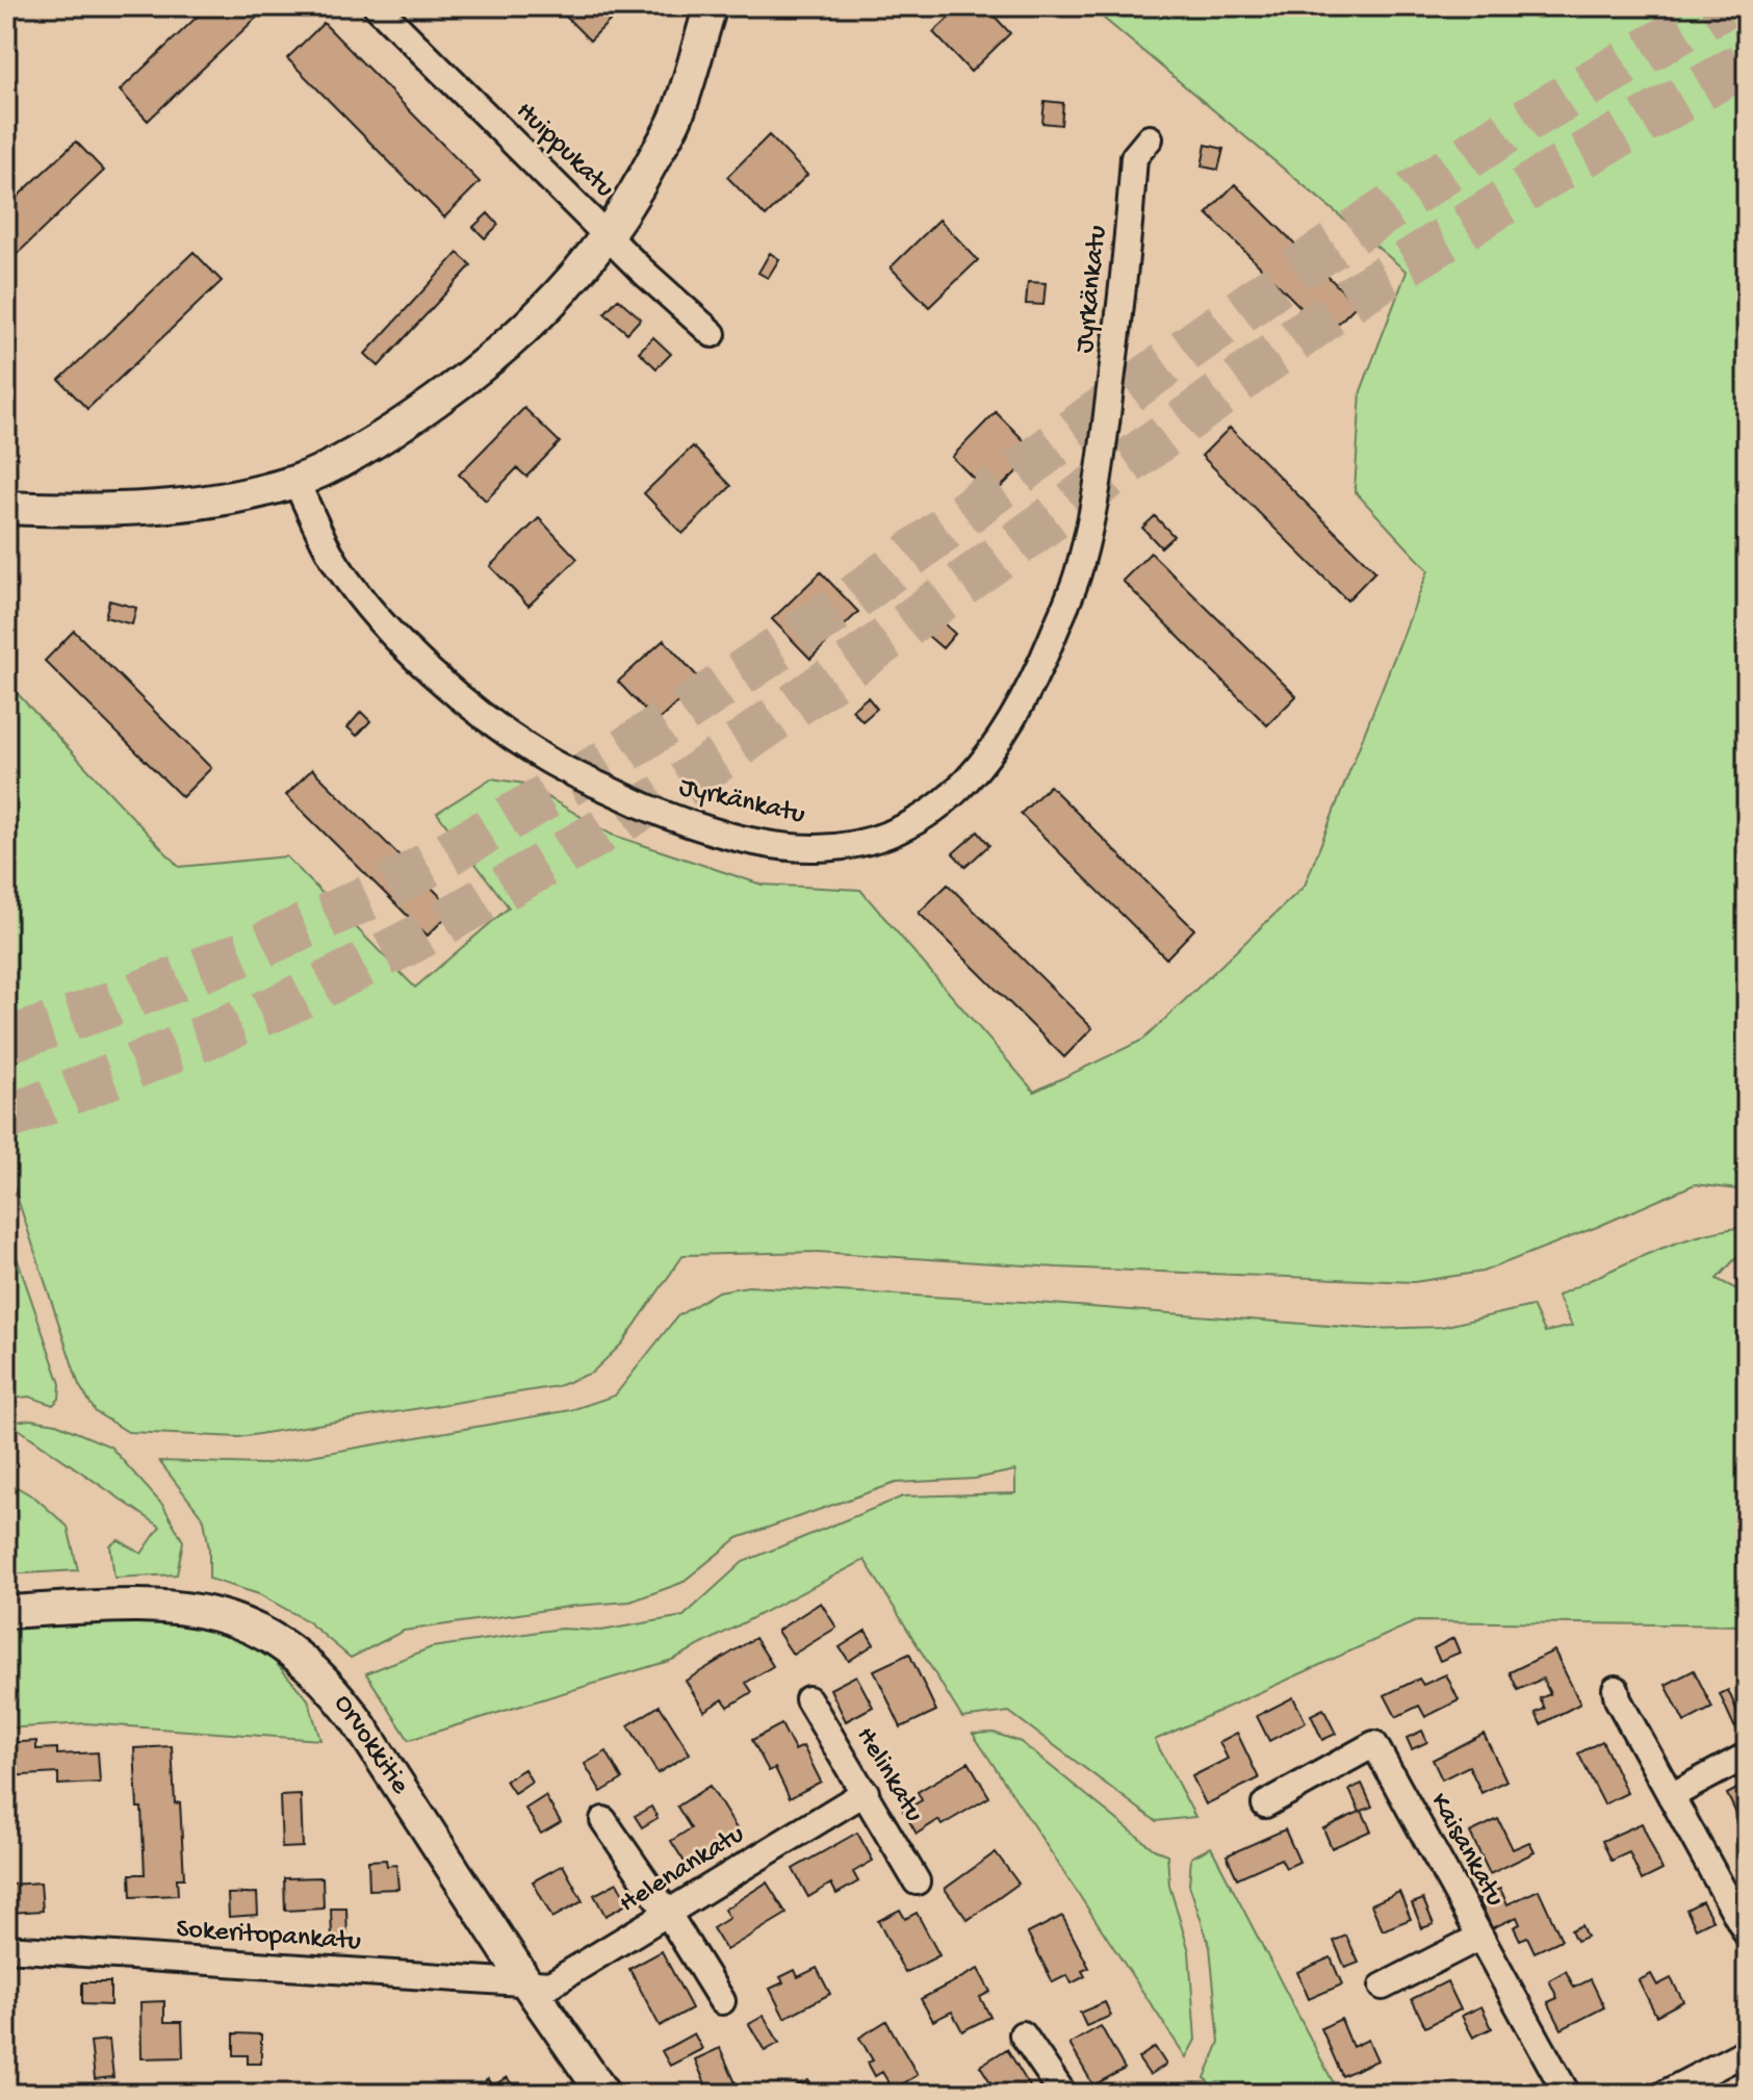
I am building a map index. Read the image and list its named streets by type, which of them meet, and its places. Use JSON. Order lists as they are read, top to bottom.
{
  "streets": {
    "street": [
      "Huippukatu",
      "Jyrkänkatu",
      "Orvokkitie",
      "Helinkatu",
      "Kaisankatu",
      "Helenankatu",
      "Sokeritopankatu"
    ]
  },
  "crossings": [
    ["Orvokkitie", "Helenankatu"],
    ["Orvokkitie", "Sokeritopankatu"],
    ["Helinkatu", "Helenankatu"],
    ["Helenankatu", "Sokeritopankatu"]
  ]
}
